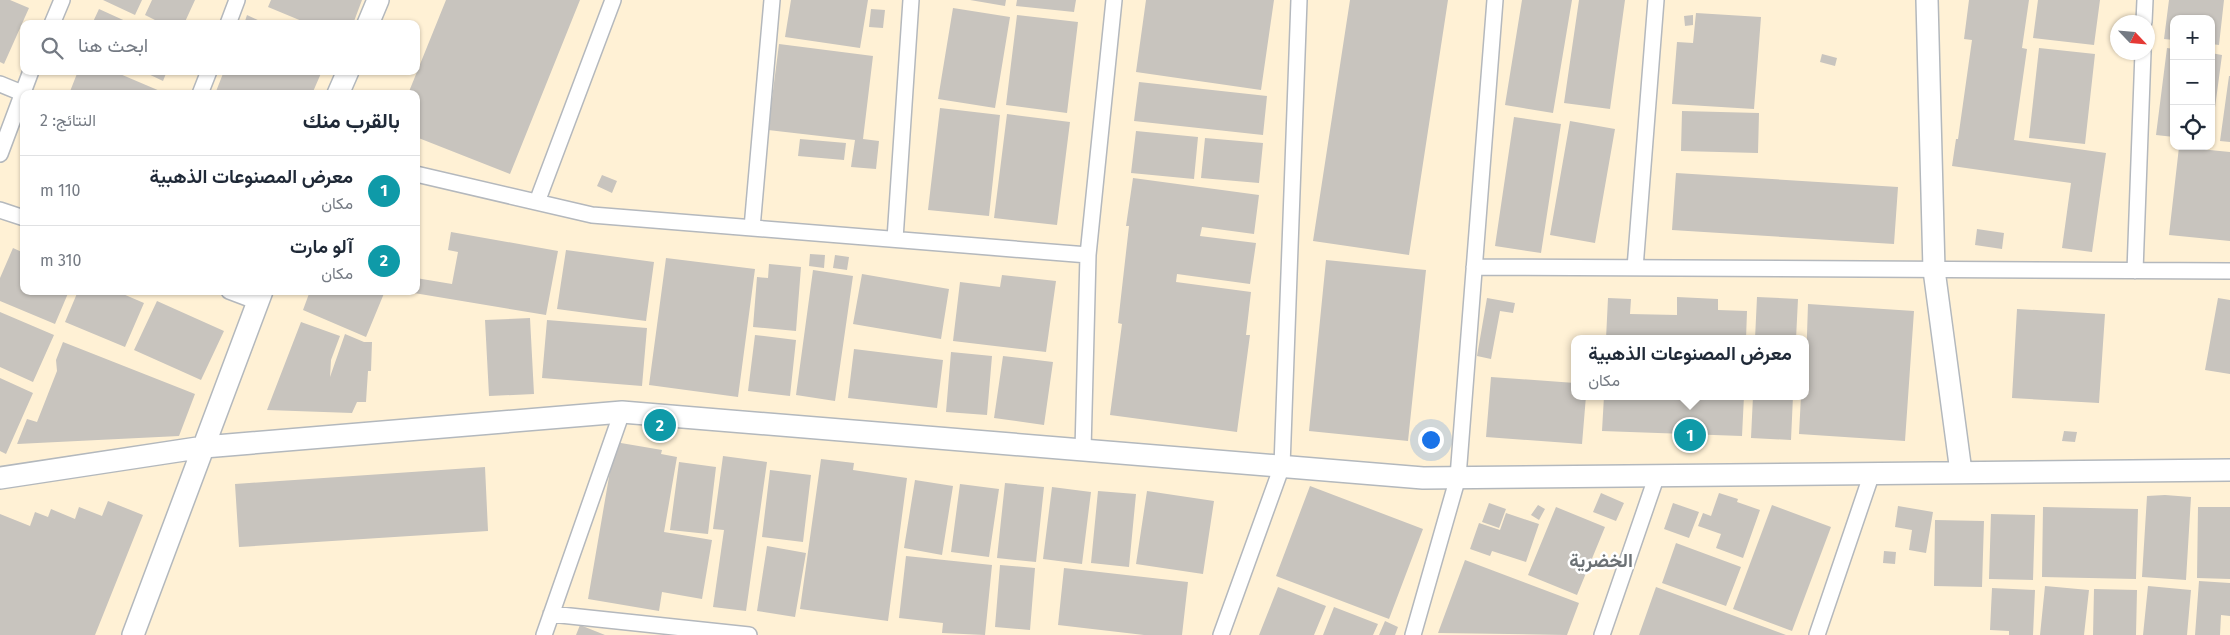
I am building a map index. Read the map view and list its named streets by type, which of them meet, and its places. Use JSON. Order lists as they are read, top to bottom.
{
  "districts": ["الخضرية"],
  "north": "bottom right",
  "page": {
    "map_buttons": ["+", "−"],
    "search": "ابحث هنا",
    "heading": ["بالقرب منك", "النتائج: 2"],
    "list": [
      {
        "mark": "1",
        "name": "معرض المصنوعات الذهبية",
        "note": "مكان",
        "value": "110 m"
      },
      {
        "mark": "2",
        "name": "آلو مارت",
        "note": "مكان",
        "value": "310 m"
      }
    ],
    "popup": ["معرض المصنوعات الذهبية", "مكان"],
    "pins": ["2", "1"]
  }
}
